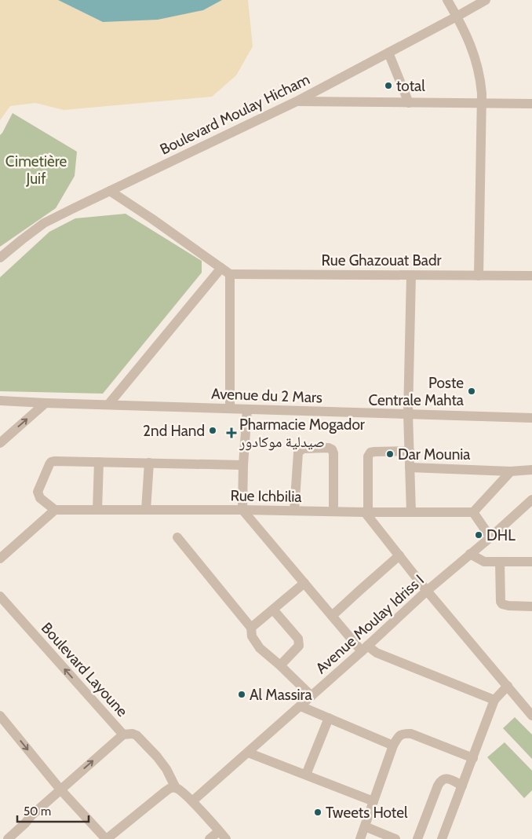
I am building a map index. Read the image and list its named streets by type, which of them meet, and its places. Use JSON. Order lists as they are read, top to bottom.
{
  "streets": {
    "street": [
      "Boulevard Moulay Hicham",
      "Rue Ghazouat Badr",
      "Avenue du 2 Mars",
      "Rue Ichbilia",
      "Avenue Moulay Idriss I",
      "Boulevard Layoune"
    ]
  },
  "parks": ["Cimetière Juif"],
  "places": {
    "other": [
      "total",
      "Poste Centrale Mahta",
      "2nd Hand",
      "Dar Mounia",
      "DHL",
      "Al Massira",
      "Tweets Hotel"
    ],
    "health": ["Pharmacie Mogador صيدلية موكادور"]
  },
  "scale_bar": "50 m"
}
